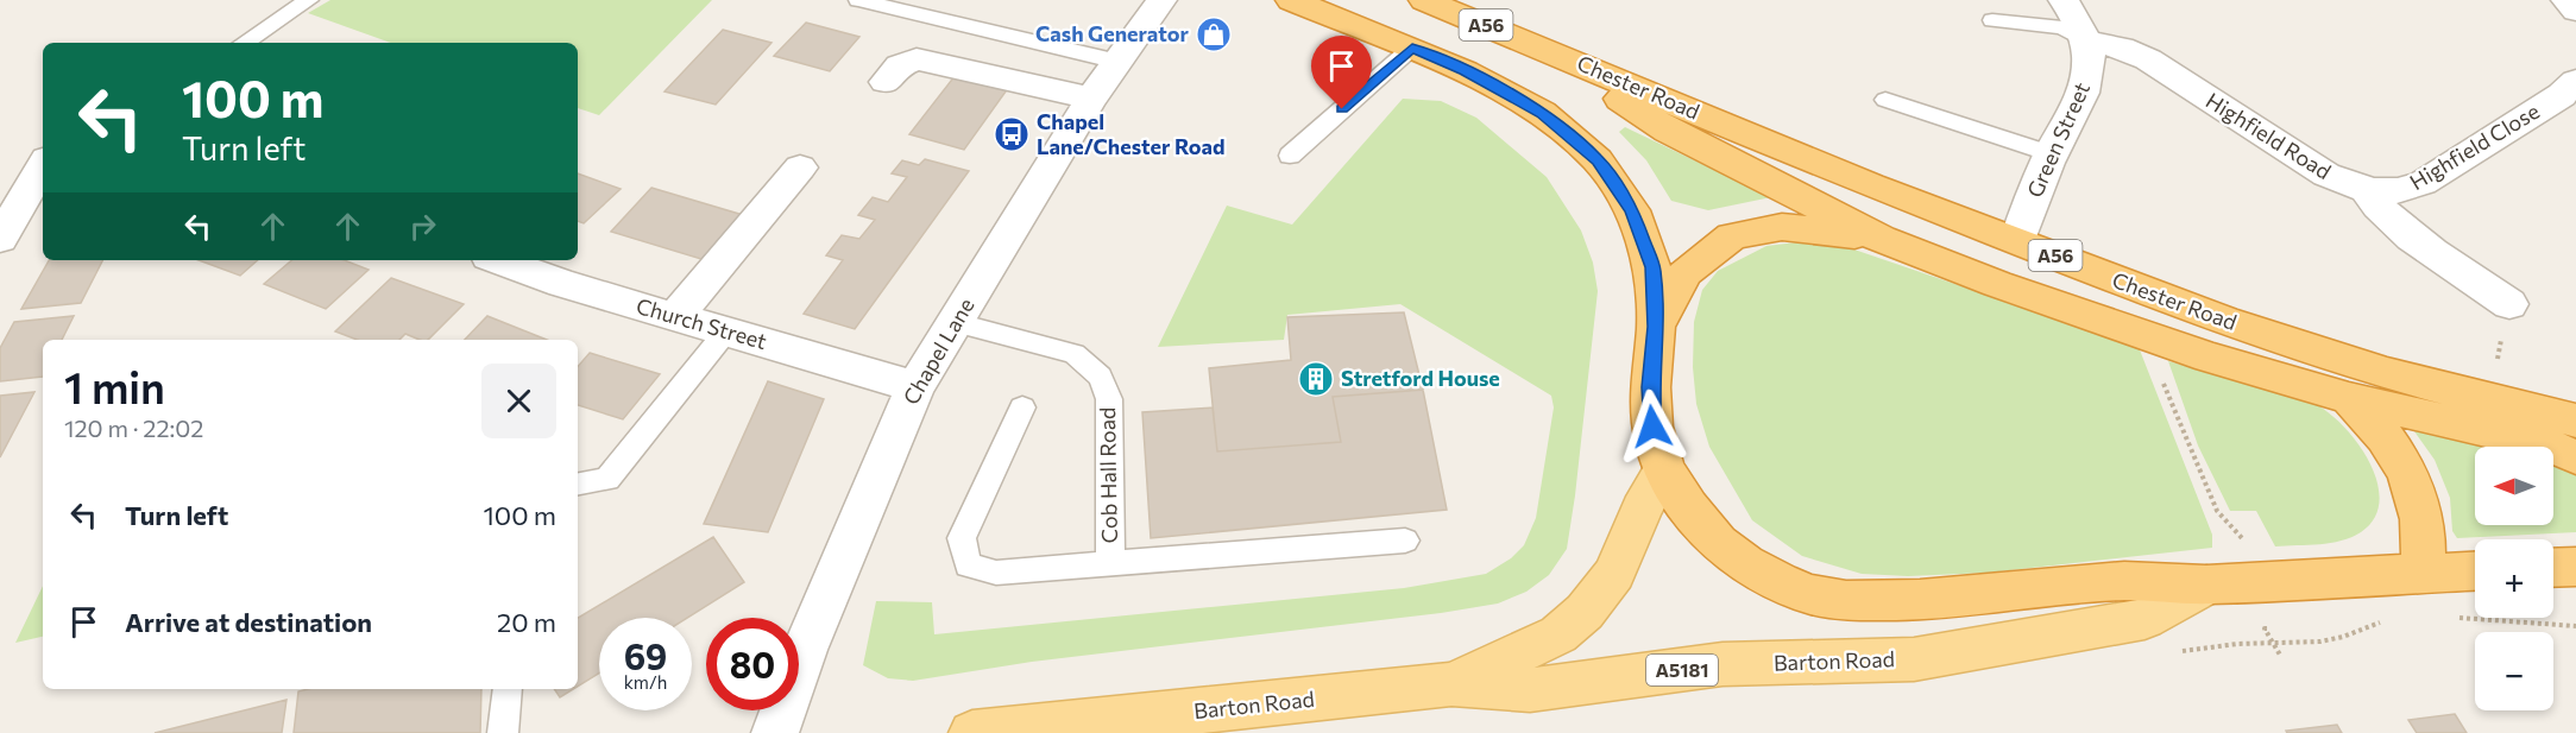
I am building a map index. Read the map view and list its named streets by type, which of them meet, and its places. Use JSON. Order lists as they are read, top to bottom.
{
  "streets": {
    "highway": ["A56", "Chester Road"],
    "main road": ["Barton Road", "A5181"],
    "street": [
      "Highfield Road",
      "Green Street",
      "Highfield Close",
      "Church Street",
      "Chapel Lane"
    ],
    "lane": ["Cob Hall Road"]
  },
  "crossings": [
    ["Chester Road", "Green Street"],
    ["Chester Road", "Barton Road"],
    ["Highfield Road", "Green Street"],
    ["Highfield Road", "Highfield Close"],
    ["Church Street", "Chapel Lane"],
    ["Chapel Lane", "Cob Hall Road"]
  ],
  "places": {
    "shop": ["Cash Generator"],
    "bus stop": ["Chapel Lane/Chester Road"],
    "building": ["Stretford House"]
  },
  "north": "left",
  "page": {
    "turn": ["100 m", "Turn left"],
    "heading": ["1 min", "120 m · 22:02"],
    "map_buttons": ["+", "−"],
    "list": [
      {
        "name": "Turn left",
        "value": "100 m"
      },
      {
        "name": "Arrive at destination",
        "value": "20 m"
      }
    ],
    "speed": "69 km/h",
    "limit": "80"
  }
}
